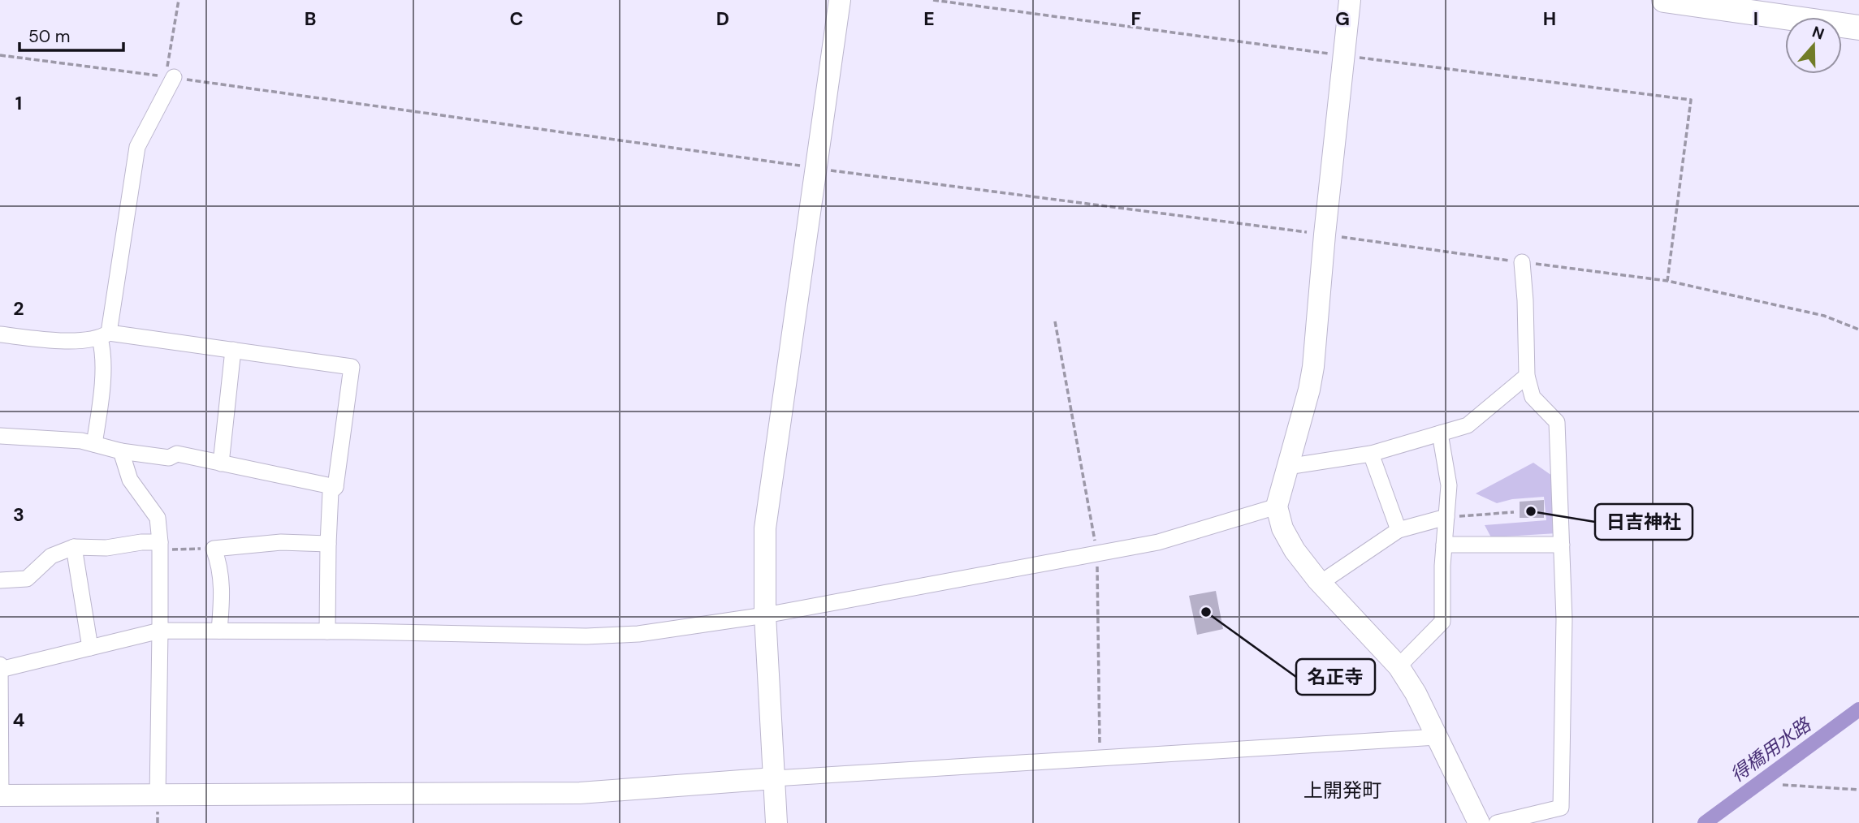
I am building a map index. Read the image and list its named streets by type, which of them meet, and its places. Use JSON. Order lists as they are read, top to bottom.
{
  "districts": ["上開発町"],
  "water": ["得橋用水路"],
  "places": ["日吉神社", "名正寺"],
  "scale_bar": "50 m",
  "north": "top",
  "grid": {
    "columns": [
      "B",
      "C",
      "D",
      "E",
      "F",
      "G",
      "H",
      "I"
    ],
    "rows": [
      "1",
      "2",
      "3",
      "4"
    ]
  }
}
